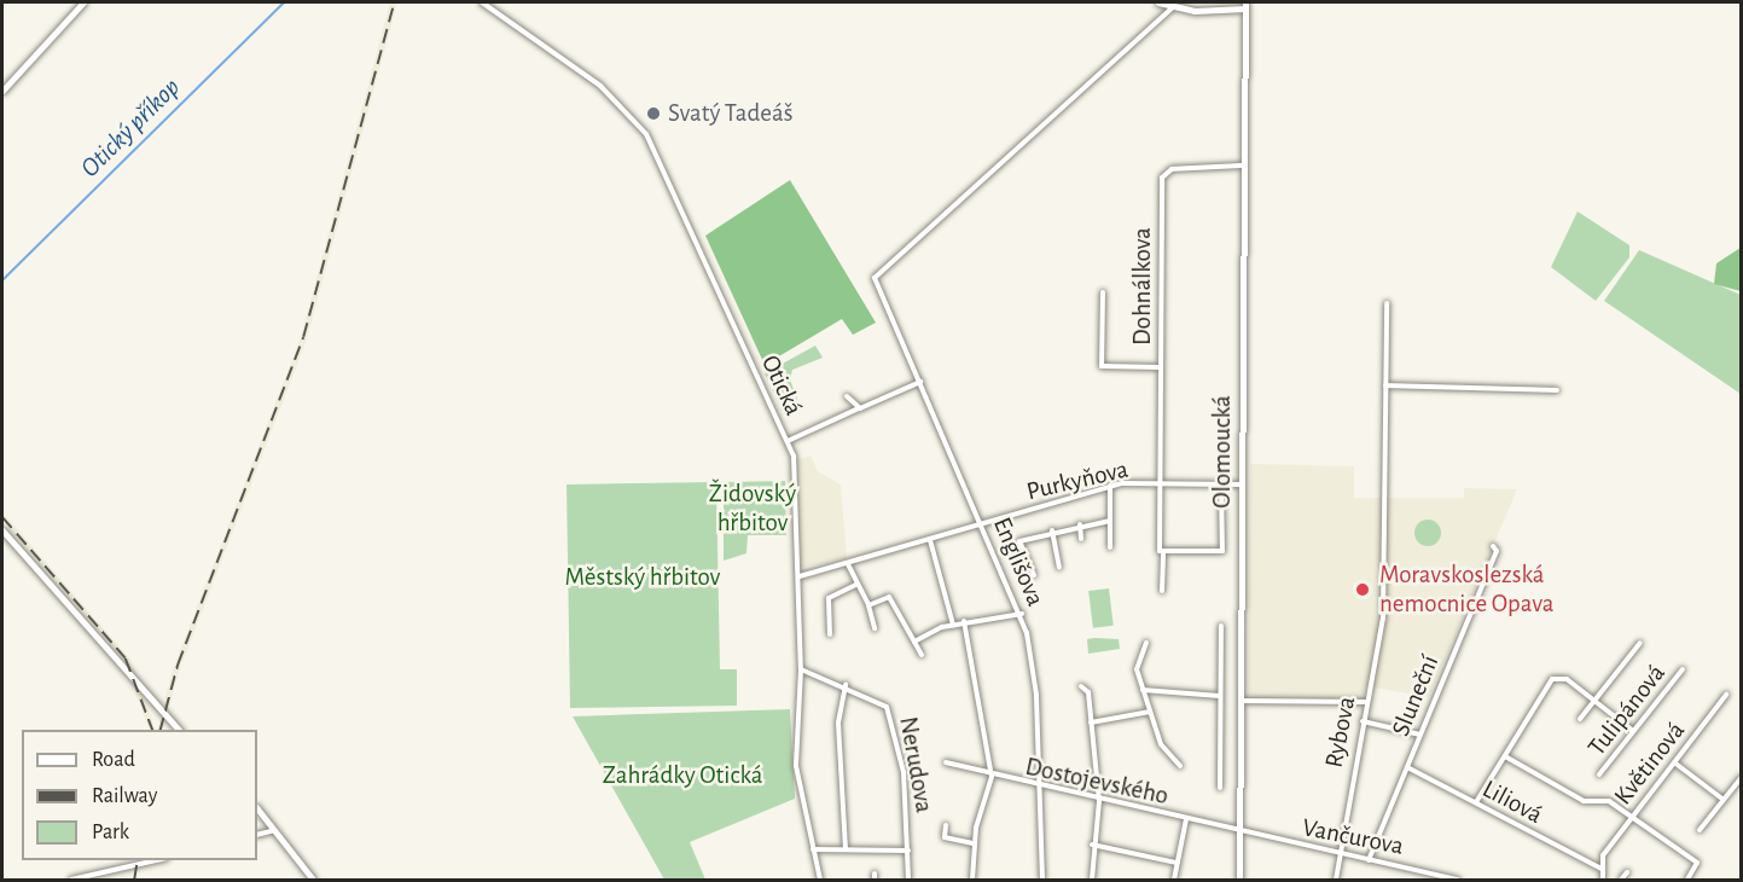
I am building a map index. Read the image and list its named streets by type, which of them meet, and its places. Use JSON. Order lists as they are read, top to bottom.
{
  "streets": {
    "main road": ["Olomoucká"],
    "street": [
      "Dohnálkova",
      "Otická",
      "Purkyňova",
      "Englišova",
      "Sluneční",
      "Tulipánová",
      "Rybova",
      "Květinová",
      "Nerudova",
      "Dostojevského",
      "Liliová",
      "Vančurova"
    ]
  },
  "crossings": [
    ["Dohnálkova", "Olomoucká"],
    ["Dohnálkova", "Purkyňova"],
    ["Otická", "Purkyňova"],
    ["Otická", "Nerudova"],
    ["Olomoucká", "Purkyňova"],
    ["Olomoucká", "Dostojevského"],
    ["Olomoucká", "Vančurova"],
    ["Purkyňova", "Englišova"],
    ["Englišova", "Dostojevského"],
    ["Sluneční", "Liliová"],
    ["Sluneční", "Vančurova"],
    ["Rybova", "Vančurova"],
    ["Květinová", "Liliová"],
    ["Dostojevského", "Vančurova"]
  ],
  "water": ["Otický příkop"],
  "parks": ["Židovský hřbitov", "Městský hřbitov", "Zahrádky Otická"],
  "places": ["Svatý Tadeáš", "Moravskoslezská nemocnice Opava"],
  "legend": ["Road", "Railway", "Park"]
}
